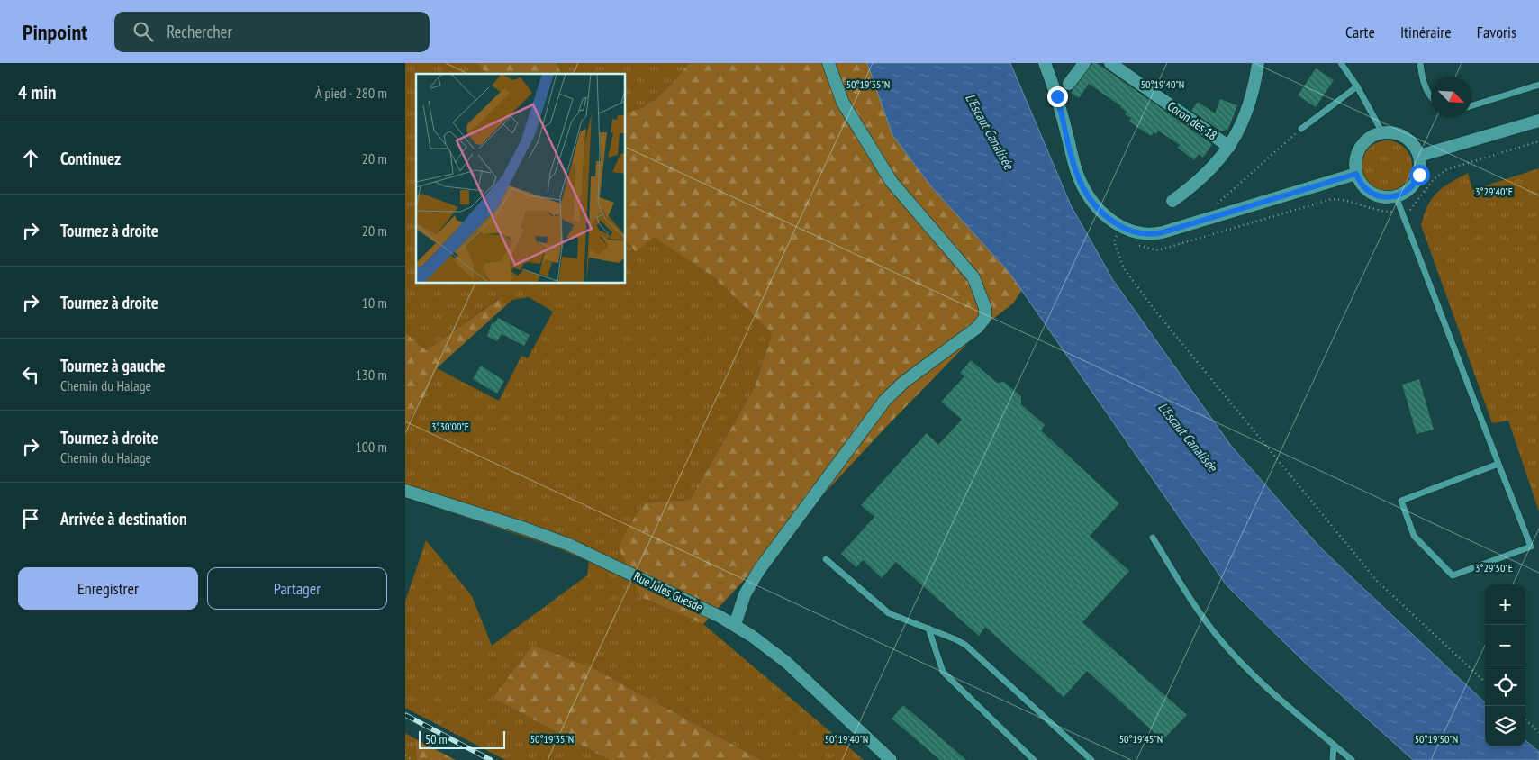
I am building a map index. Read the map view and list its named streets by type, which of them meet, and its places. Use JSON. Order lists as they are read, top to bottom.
{
  "streets": {
    "street": ["Coron des 18", "Rue Jules Guesde"]
  },
  "water": ["L'Escaut Canalisée"],
  "scale_bar": "50 m",
  "north": "bottom right",
  "page": {
    "header": "Pinpoint",
    "search": "Rechercher",
    "nav": ["Carte", "Itinéraire", "Favoris"],
    "heading": ["4 min", "À pied · 280 m"],
    "list": [
      ["Continuez", "20 m"],
      ["Tournez à droite", "20 m"],
      ["Tournez à droite", "10 m"],
      ["Tournez à gauche", "Chemin du Halage", "130 m"],
      ["Tournez à droite", "Chemin du Halage", "100 m"],
      "Arrivée à destination"
    ],
    "buttons": ["Enregistrer", "Partager"],
    "map_buttons": ["+", "−"],
    "scale": "50 m"
  },
  "coordinates": [
    "50°19'35\"N",
    "50°19'40\"N",
    "3°29'40\"E",
    "3°30'00\"E",
    "3°29'50\"E",
    "50°19'45\"N",
    "50°19'50\"N"
  ]
}
